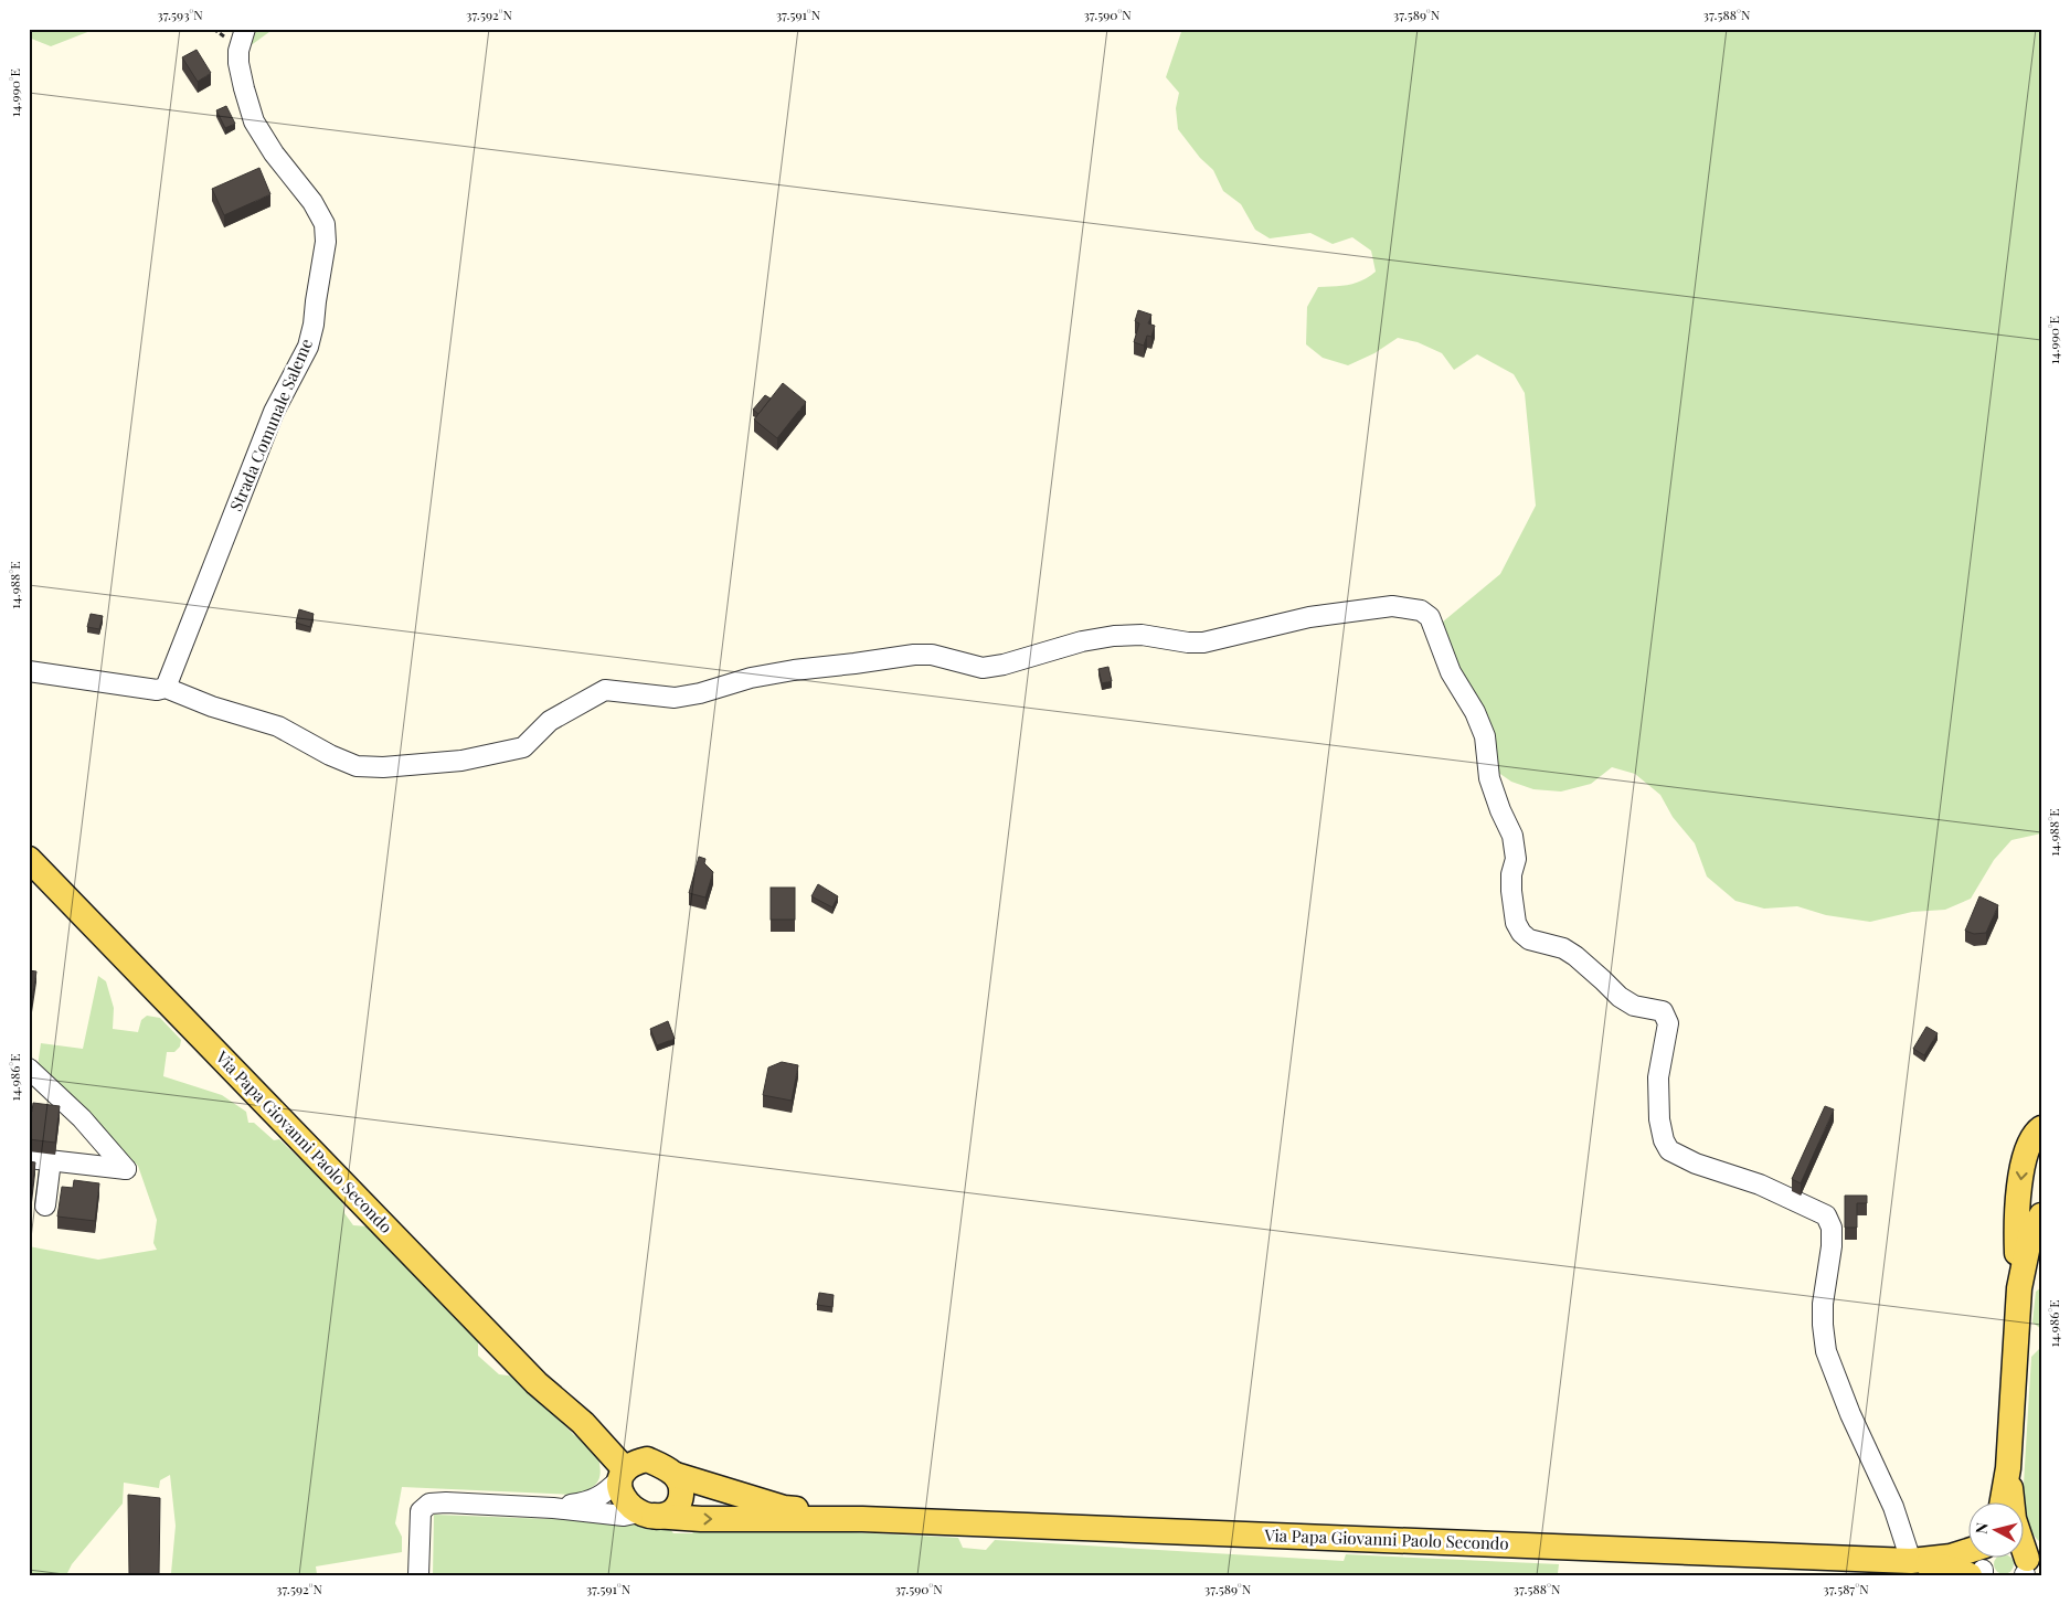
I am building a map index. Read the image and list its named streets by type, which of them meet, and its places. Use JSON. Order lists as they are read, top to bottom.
{
  "streets": {
    "main road": ["Via Papa Giovanni Paolo Secondo"],
    "street": ["Strada Comunale Saleme"]
  },
  "north": "left",
  "coordinates": [
    "37.593°N",
    "37.592°N",
    "37.591°N",
    "37.590°N",
    "37.589°N",
    "37.588°N",
    "14.990°E",
    "14.988°E",
    "14.986°E",
    "37.587°N"
  ]
}
